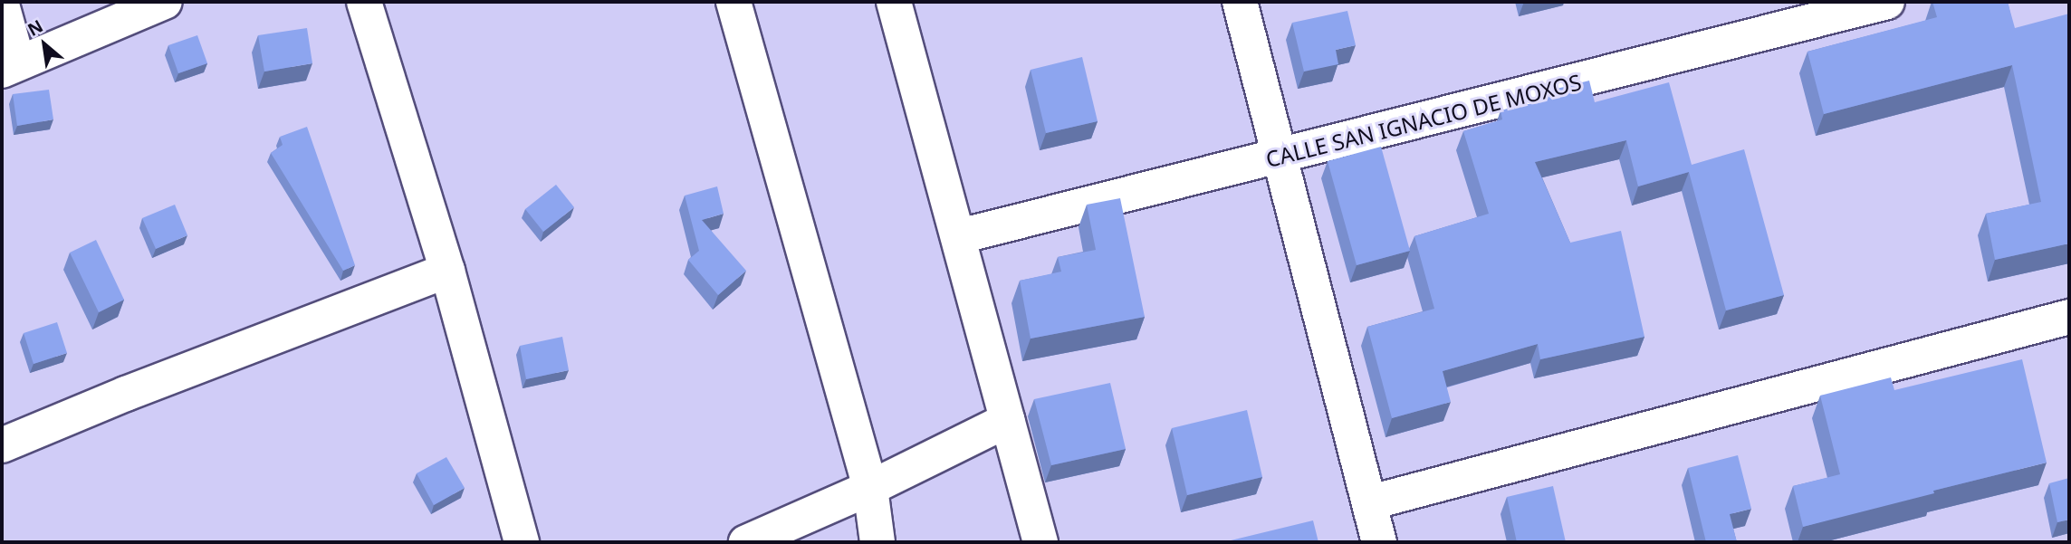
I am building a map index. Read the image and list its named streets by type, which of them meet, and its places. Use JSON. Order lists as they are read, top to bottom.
{
  "streets": {
    "street": ["CALLE SAN IGNACIO DE MOXOS"]
  },
  "north": "top left"
}
